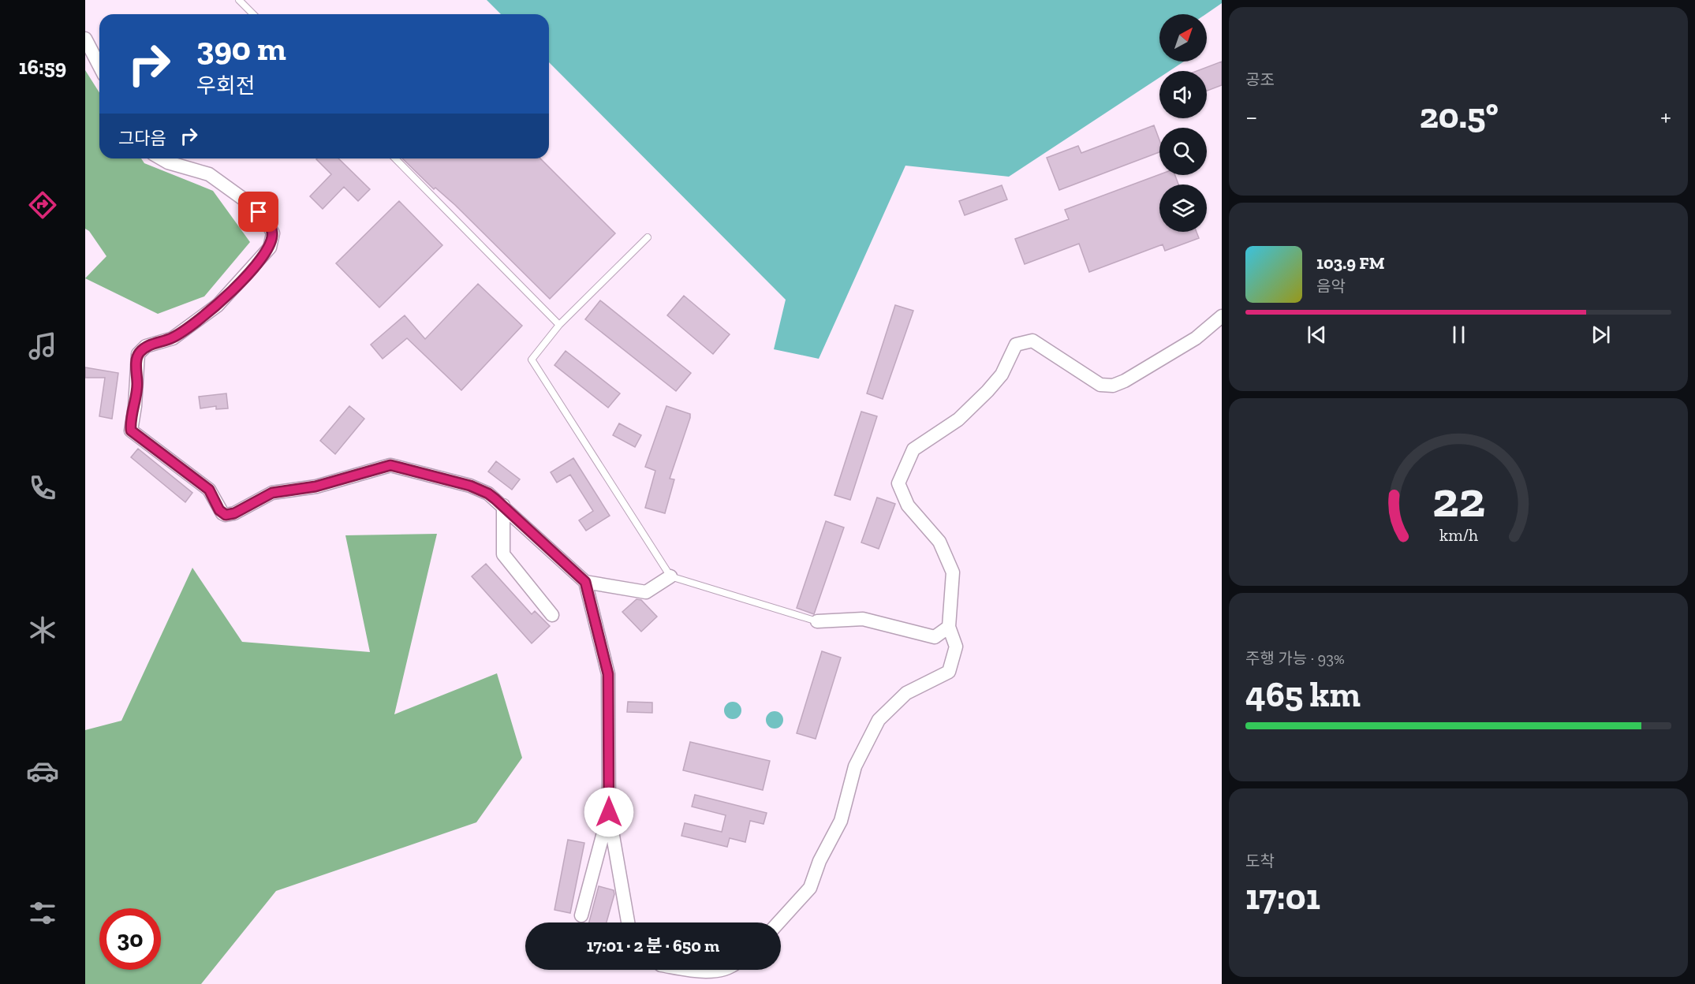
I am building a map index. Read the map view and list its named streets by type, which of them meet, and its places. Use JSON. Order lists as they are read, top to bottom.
{
  "north": "top right",
  "page": {
    "tabs": "16:59",
    "tile": [
      "공조",
      ["주행 가능 · 93%", "465 km"],
      ["도착", "17:01"]
    ],
    "turn": ["390 m", "우회전"],
    "heat": ["−", "20.5°", "+"],
    "then": "그다음",
    "song": ["103.9 FM", "음악"],
    "limit": "30",
    "trip": "17:01 · 2 분 · 650 m",
    "gauge": ["22", "km/h"]
  }
}
